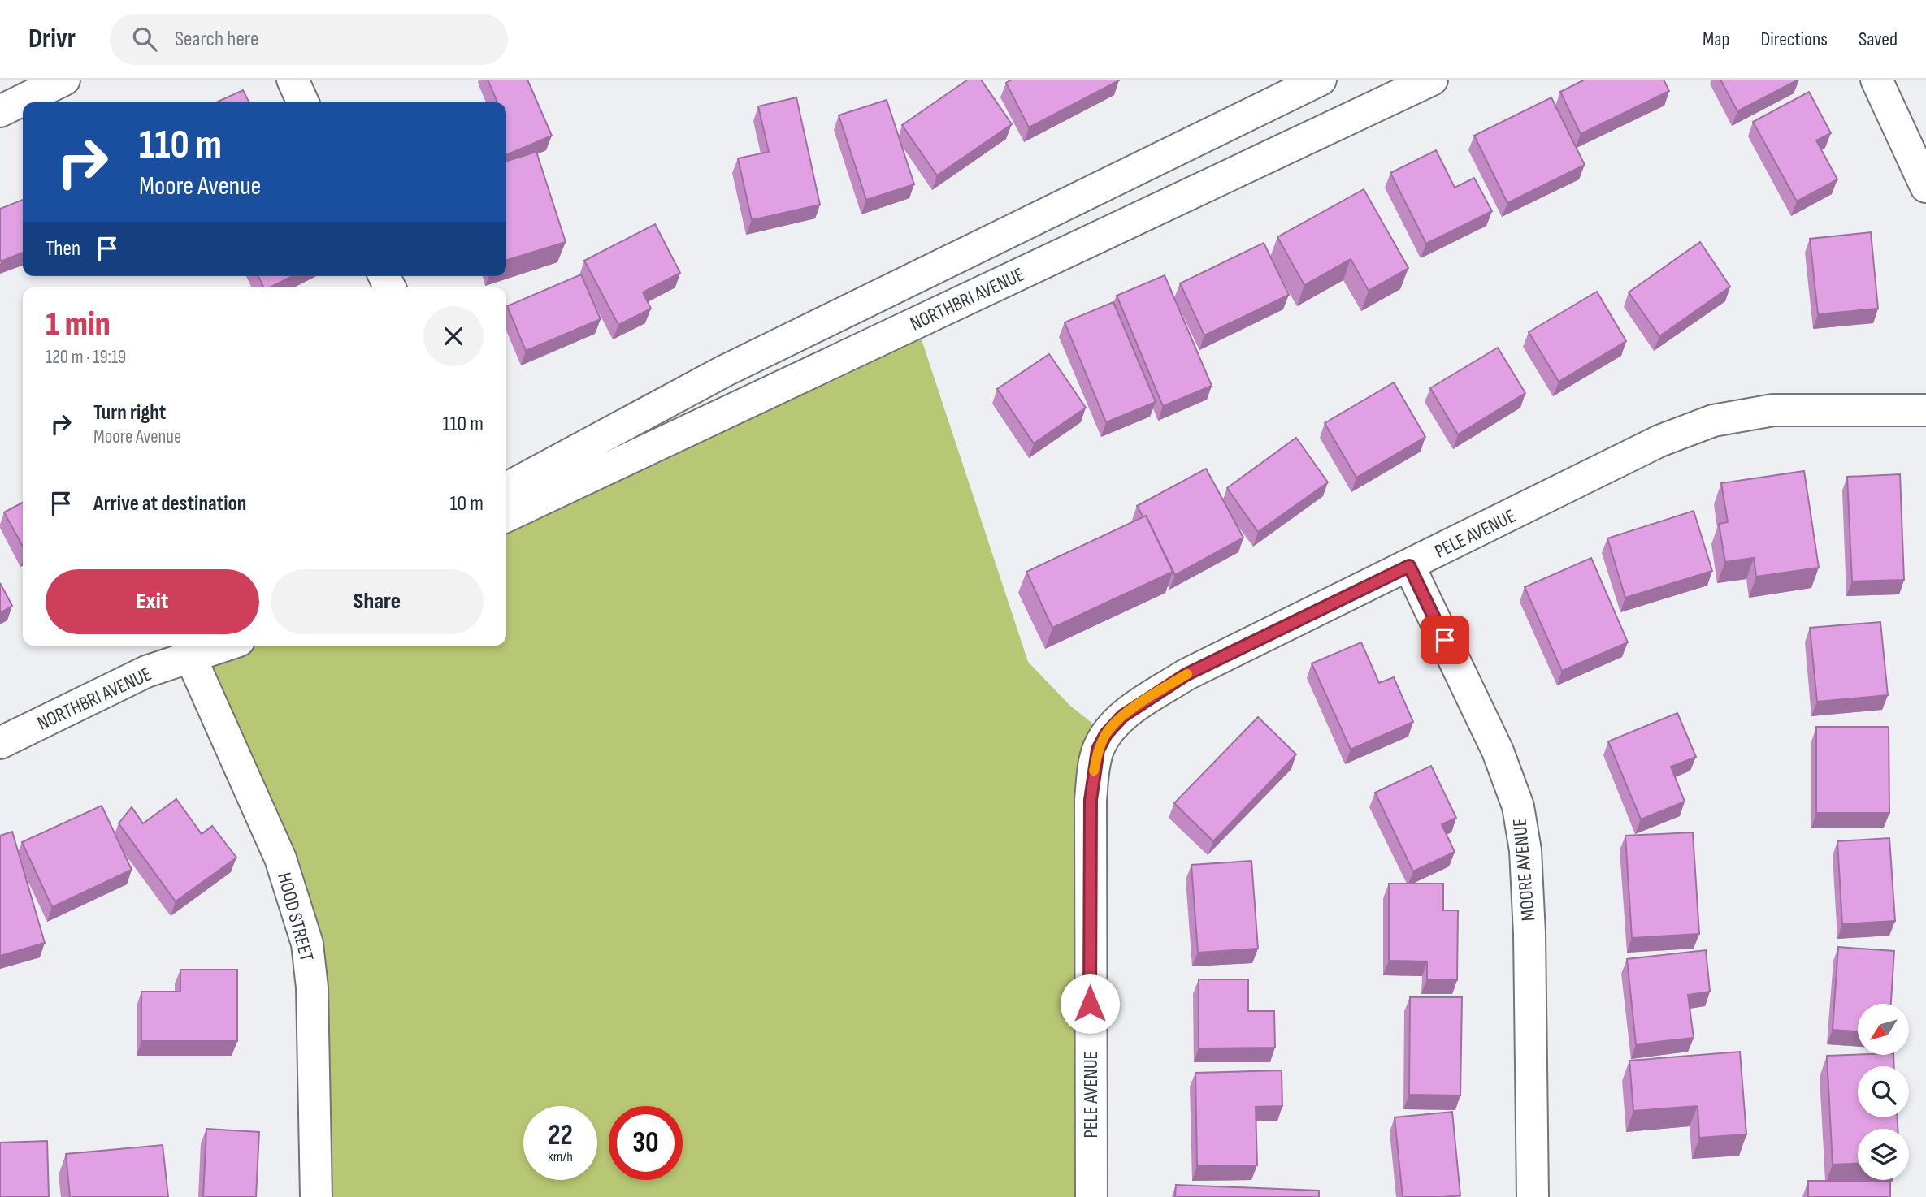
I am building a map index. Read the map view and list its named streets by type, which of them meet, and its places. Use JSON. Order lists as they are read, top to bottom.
{
  "streets": {
    "street": [
      "NORTHBRI AVENUE",
      "PELE AVENUE",
      "MOORE AVENUE",
      "HOOD STREET"
    ]
  },
  "crossings": [
    ["NORTHBRI AVENUE", "HOOD STREET"],
    ["PELE AVENUE", "MOORE AVENUE"]
  ],
  "north": "bottom left",
  "page": {
    "header": "Drivr",
    "search": "Search here",
    "nav": ["Map", "Directions", "Saved"],
    "turn": ["110 m", "Moore Avenue"],
    "then": "Then",
    "heading": ["1 min", "120 m · 19:19"],
    "list": [
      {
        "name": "Turn right",
        "note": "Moore Avenue",
        "value": "110 m"
      },
      {
        "name": "Arrive at destination",
        "value": "10 m"
      }
    ],
    "buttons": ["Exit", "Share"],
    "speed": "22 km/h",
    "limit": "30"
  }
}
